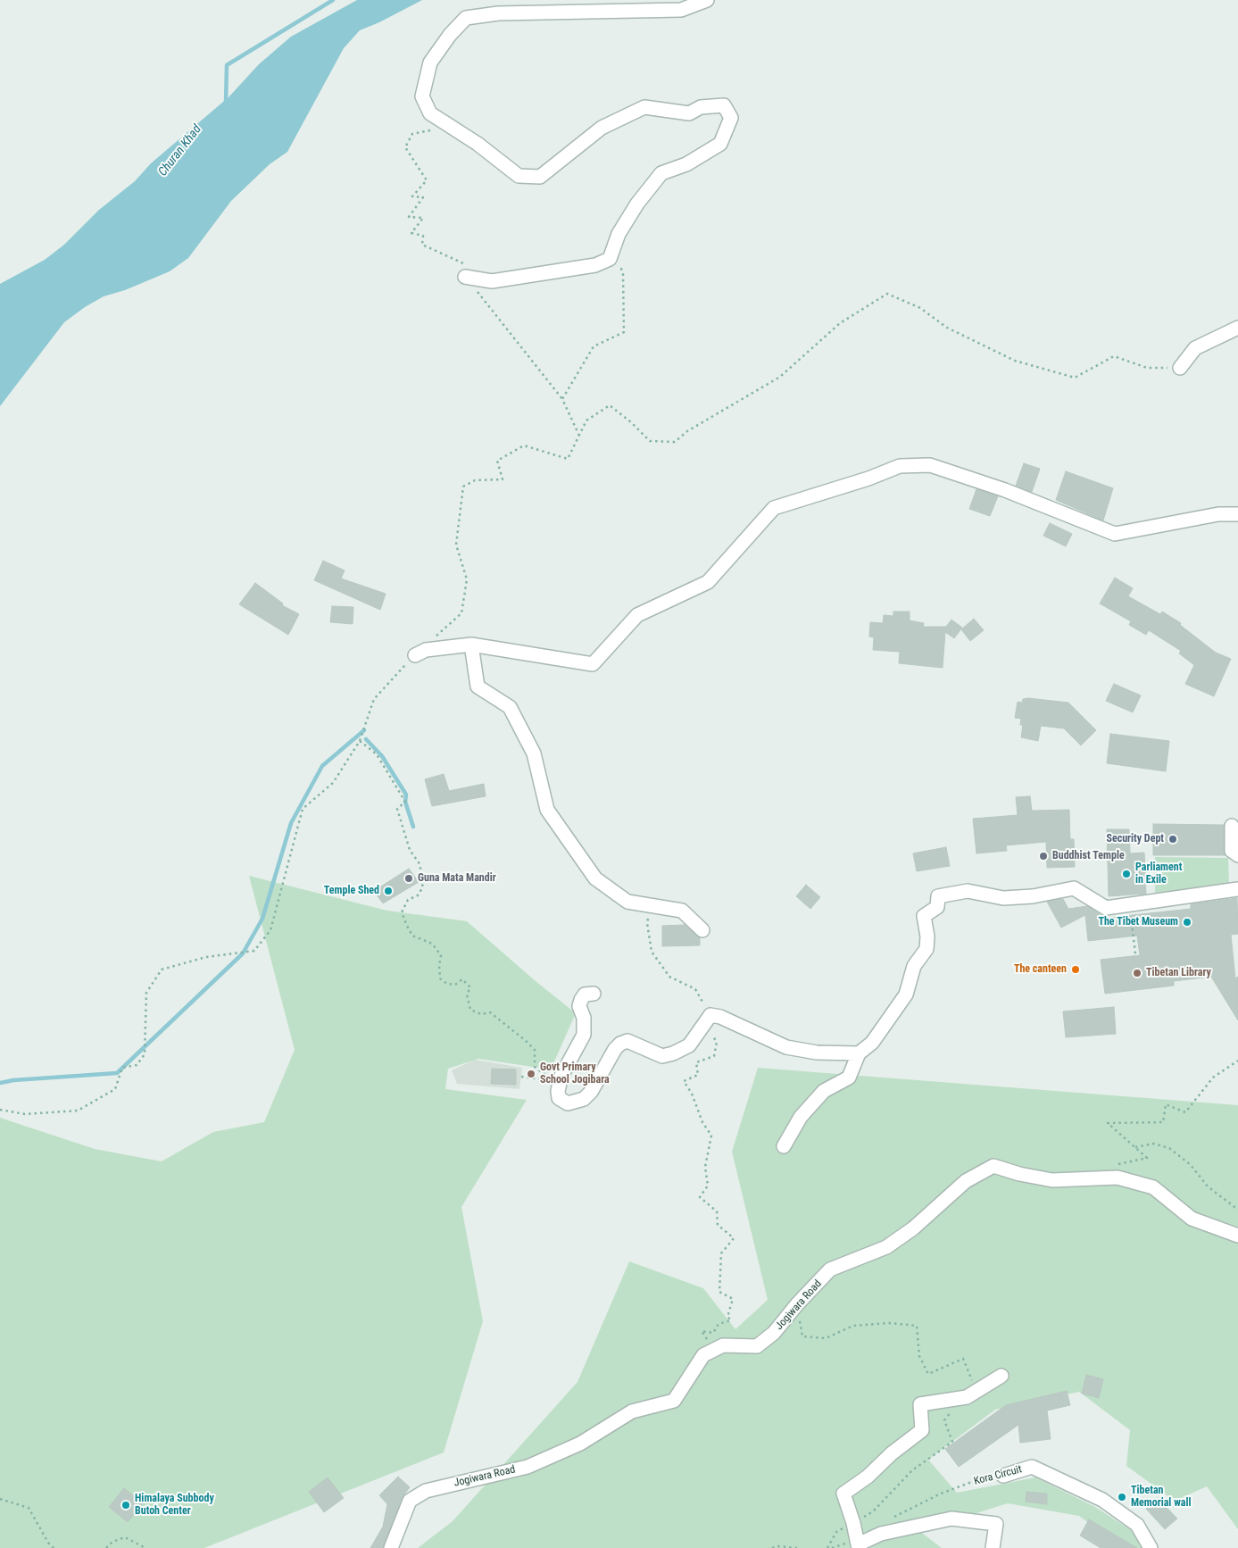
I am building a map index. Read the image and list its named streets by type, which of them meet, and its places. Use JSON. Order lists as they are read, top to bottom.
{
  "streets": {
    "street": ["Jogiwara Road", "Kora Circuit"]
  },
  "water": ["Churan Khad"],
  "places": [
    "Security Dept",
    "Buddhist Temple",
    "Parliament in Exile",
    "Guna Mata Mandir",
    "Temple Shed",
    "The Tibet Museum",
    "The canteen",
    "Tibetan Library",
    "Govt Primary School Jogibara",
    "Tibetan Memorial wall",
    "Himalaya Subbody Butoh Center"
  ]
}
